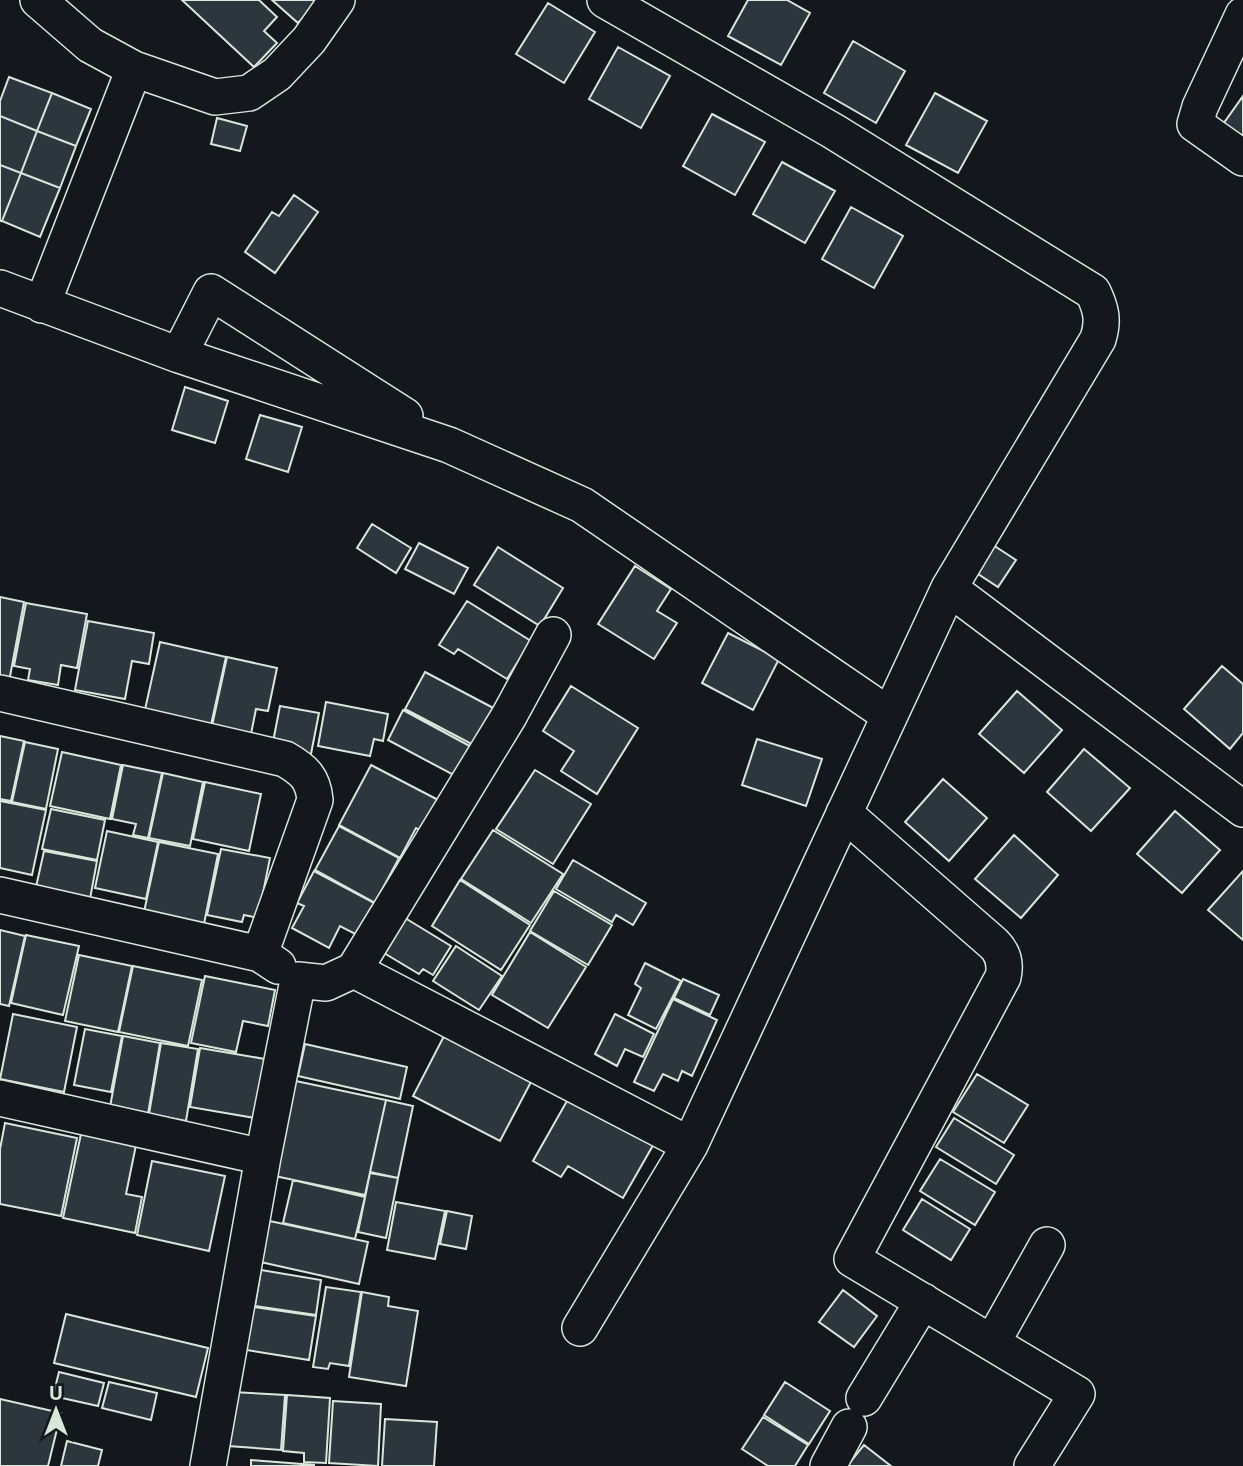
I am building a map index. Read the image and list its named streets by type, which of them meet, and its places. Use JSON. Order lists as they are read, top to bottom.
{
  "north": "top"
}
